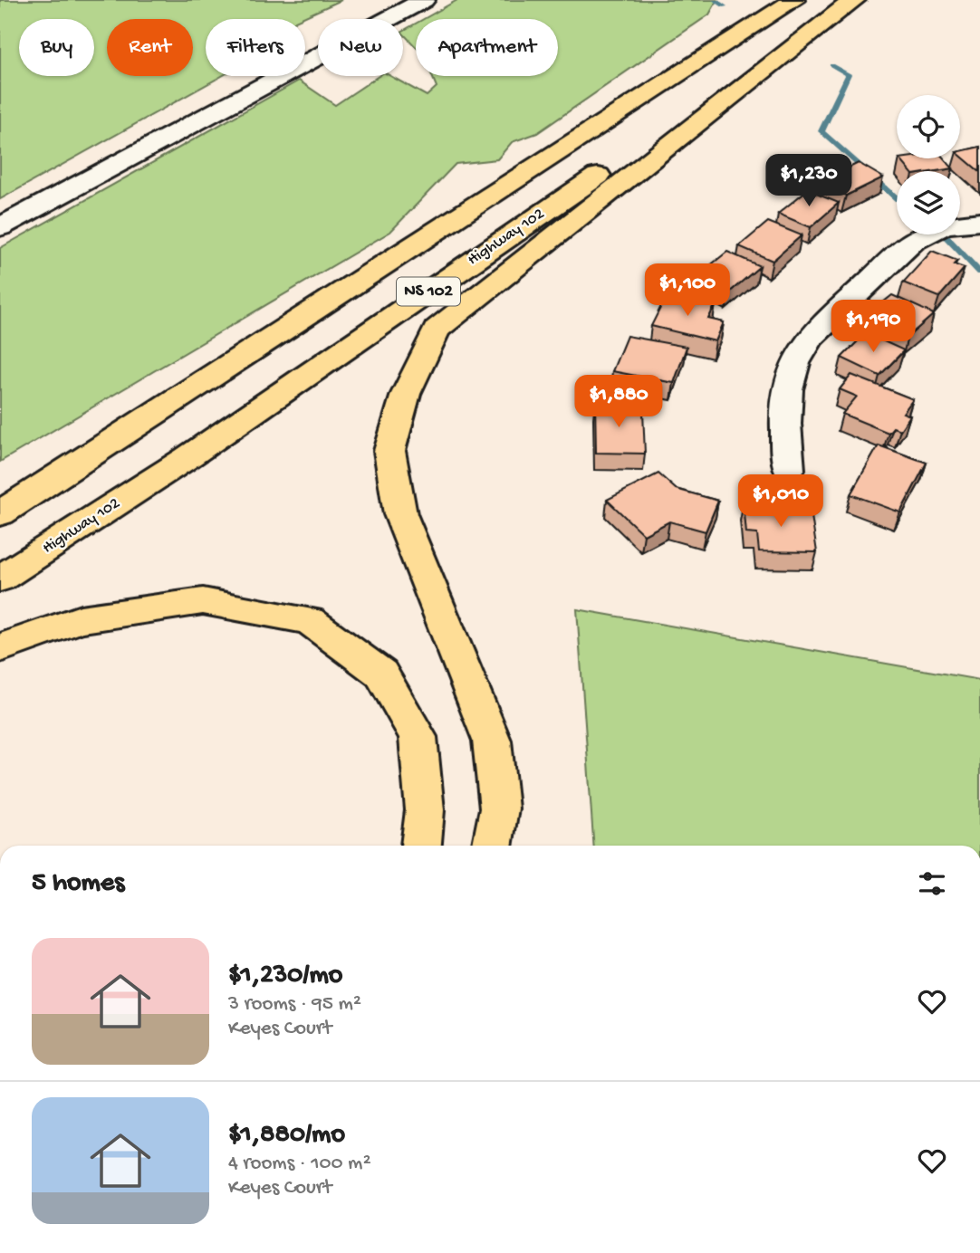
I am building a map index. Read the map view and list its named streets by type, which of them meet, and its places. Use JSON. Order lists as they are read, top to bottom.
{
  "streets": {
    "highway": ["Highway 102", "NS 102"]
  },
  "page": {
    "chip": [
      "Buy",
      "Rent",
      "Filters",
      "New",
      "Apartment"
    ],
    "price": [
      "$1,230",
      "$1,100",
      "$1,190",
      "$1,880",
      "$1,010"
    ],
    "heading": "5 homes",
    "list": [
      {
        "name": "$1,230/mo",
        "note": "3 rooms · 95 m² · Keyes Court"
      },
      {
        "name": "$1,880/mo",
        "note": "4 rooms · 100 m² · Keyes Court"
      }
    ]
  }
}
